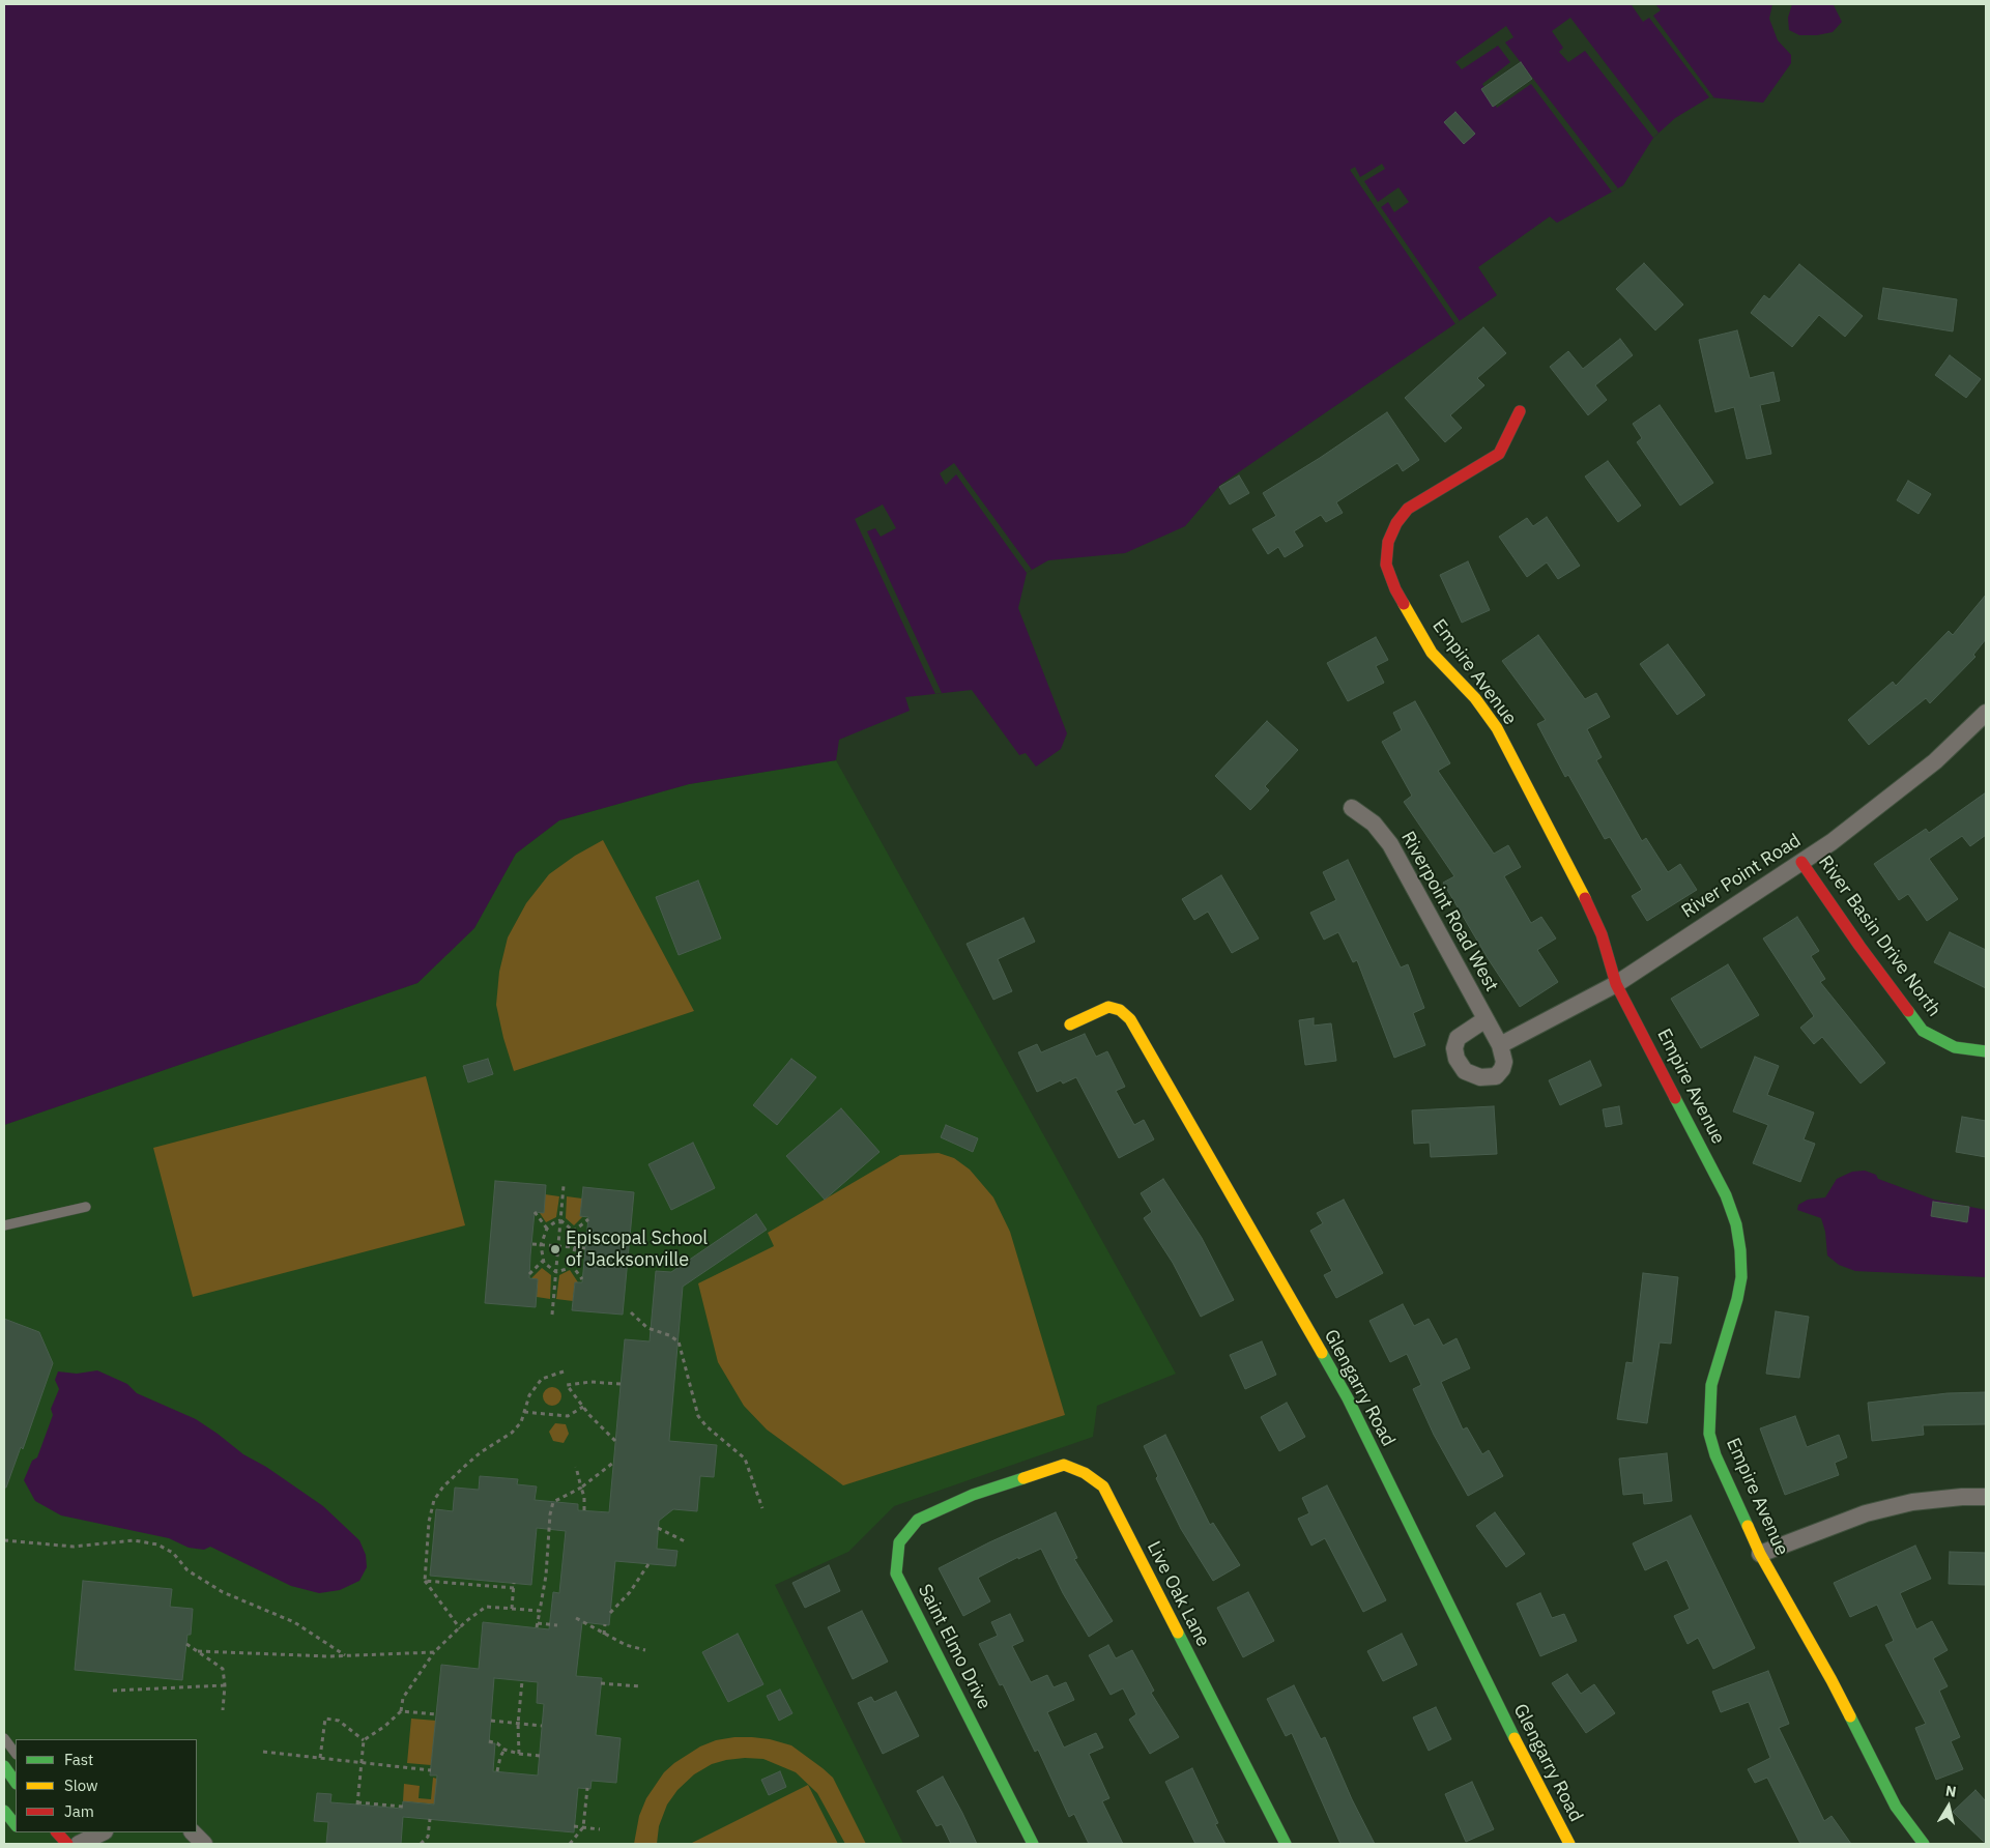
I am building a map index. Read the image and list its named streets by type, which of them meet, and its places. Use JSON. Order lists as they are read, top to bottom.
{
  "streets": {
    "main road": [
      "Empire Avenue",
      "River Basin Drive North",
      "Glengarry Road",
      "Live Oak Lane",
      "Saint Elmo Drive"
    ],
    "street": ["River Point Road", "Riverpoint Road West"]
  },
  "crossings": [
    ["Empire Avenue", "River Point Road"],
    ["River Point Road", "Riverpoint Road West"],
    ["River Point Road", "River Basin Drive North"],
    ["Live Oak Lane", "Saint Elmo Drive"]
  ],
  "places": ["Episcopal School of Jacksonville"],
  "legend": ["Fast", "Slow", "Jam"],
  "north": "top"
}
